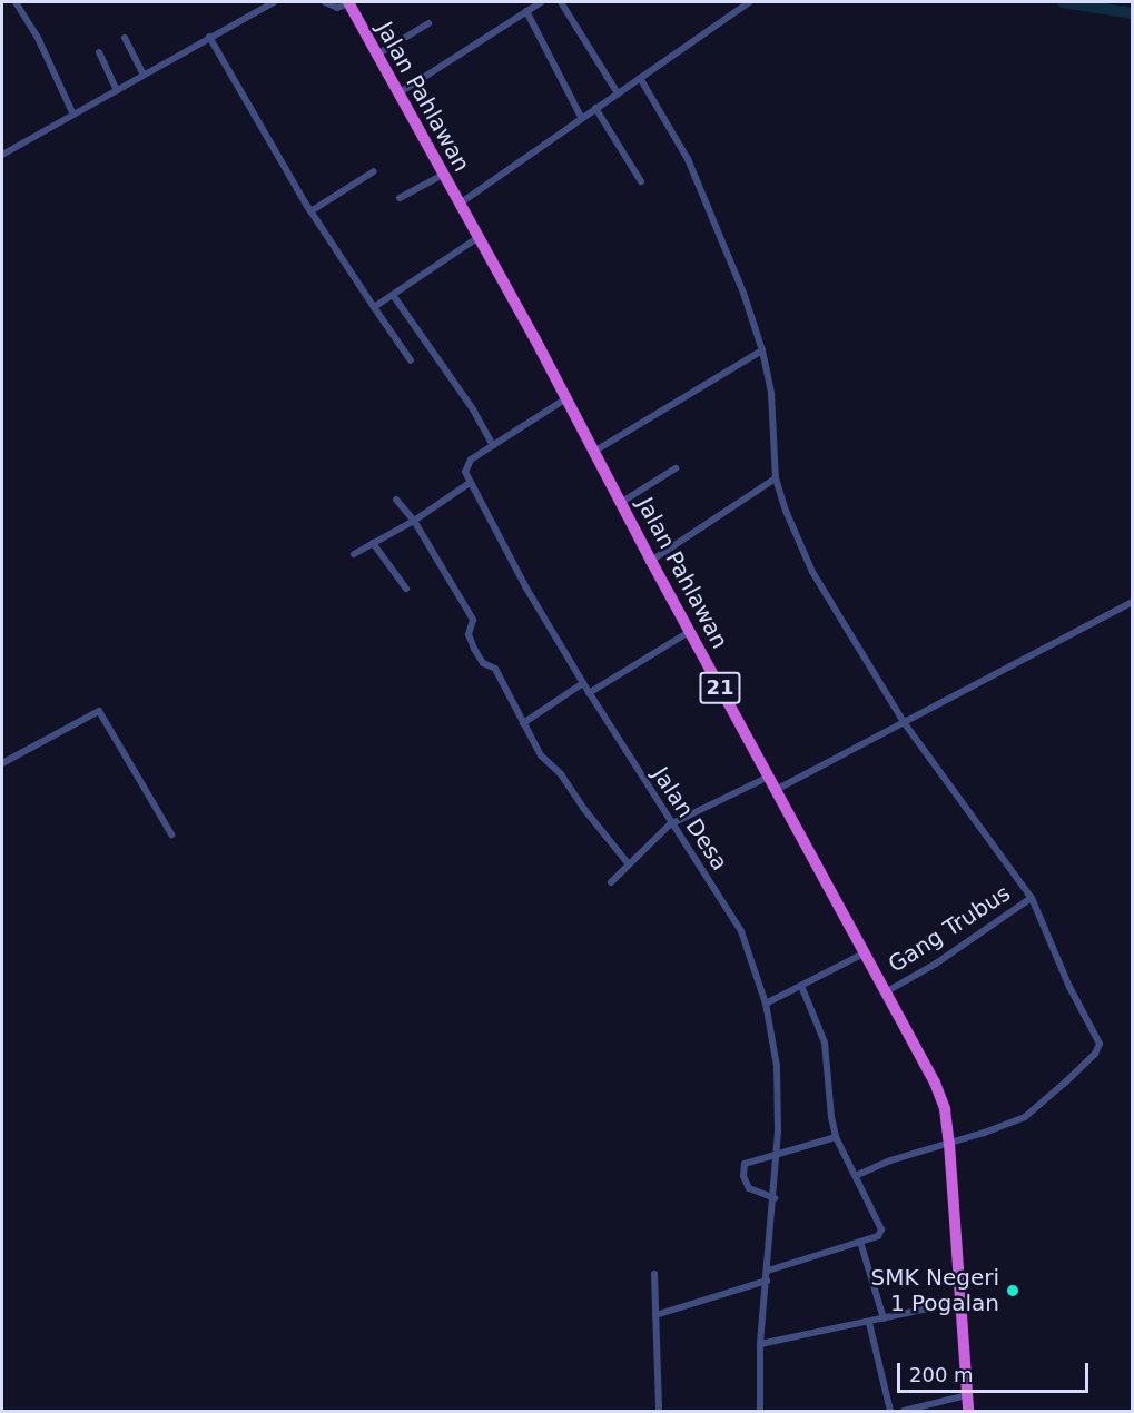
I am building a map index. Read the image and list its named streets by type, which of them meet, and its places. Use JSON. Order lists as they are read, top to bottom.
{
  "streets": {
    "highway": ["Jalan Pahlawan", "21"],
    "street": ["Jalan Desa", "Gang Trubus"]
  },
  "crossings": [
    ["Jalan Pahlawan", "Gang Trubus"]
  ],
  "places": ["SMK Negeri 1 Pogalan"],
  "scale_bar": "200 m"
}
